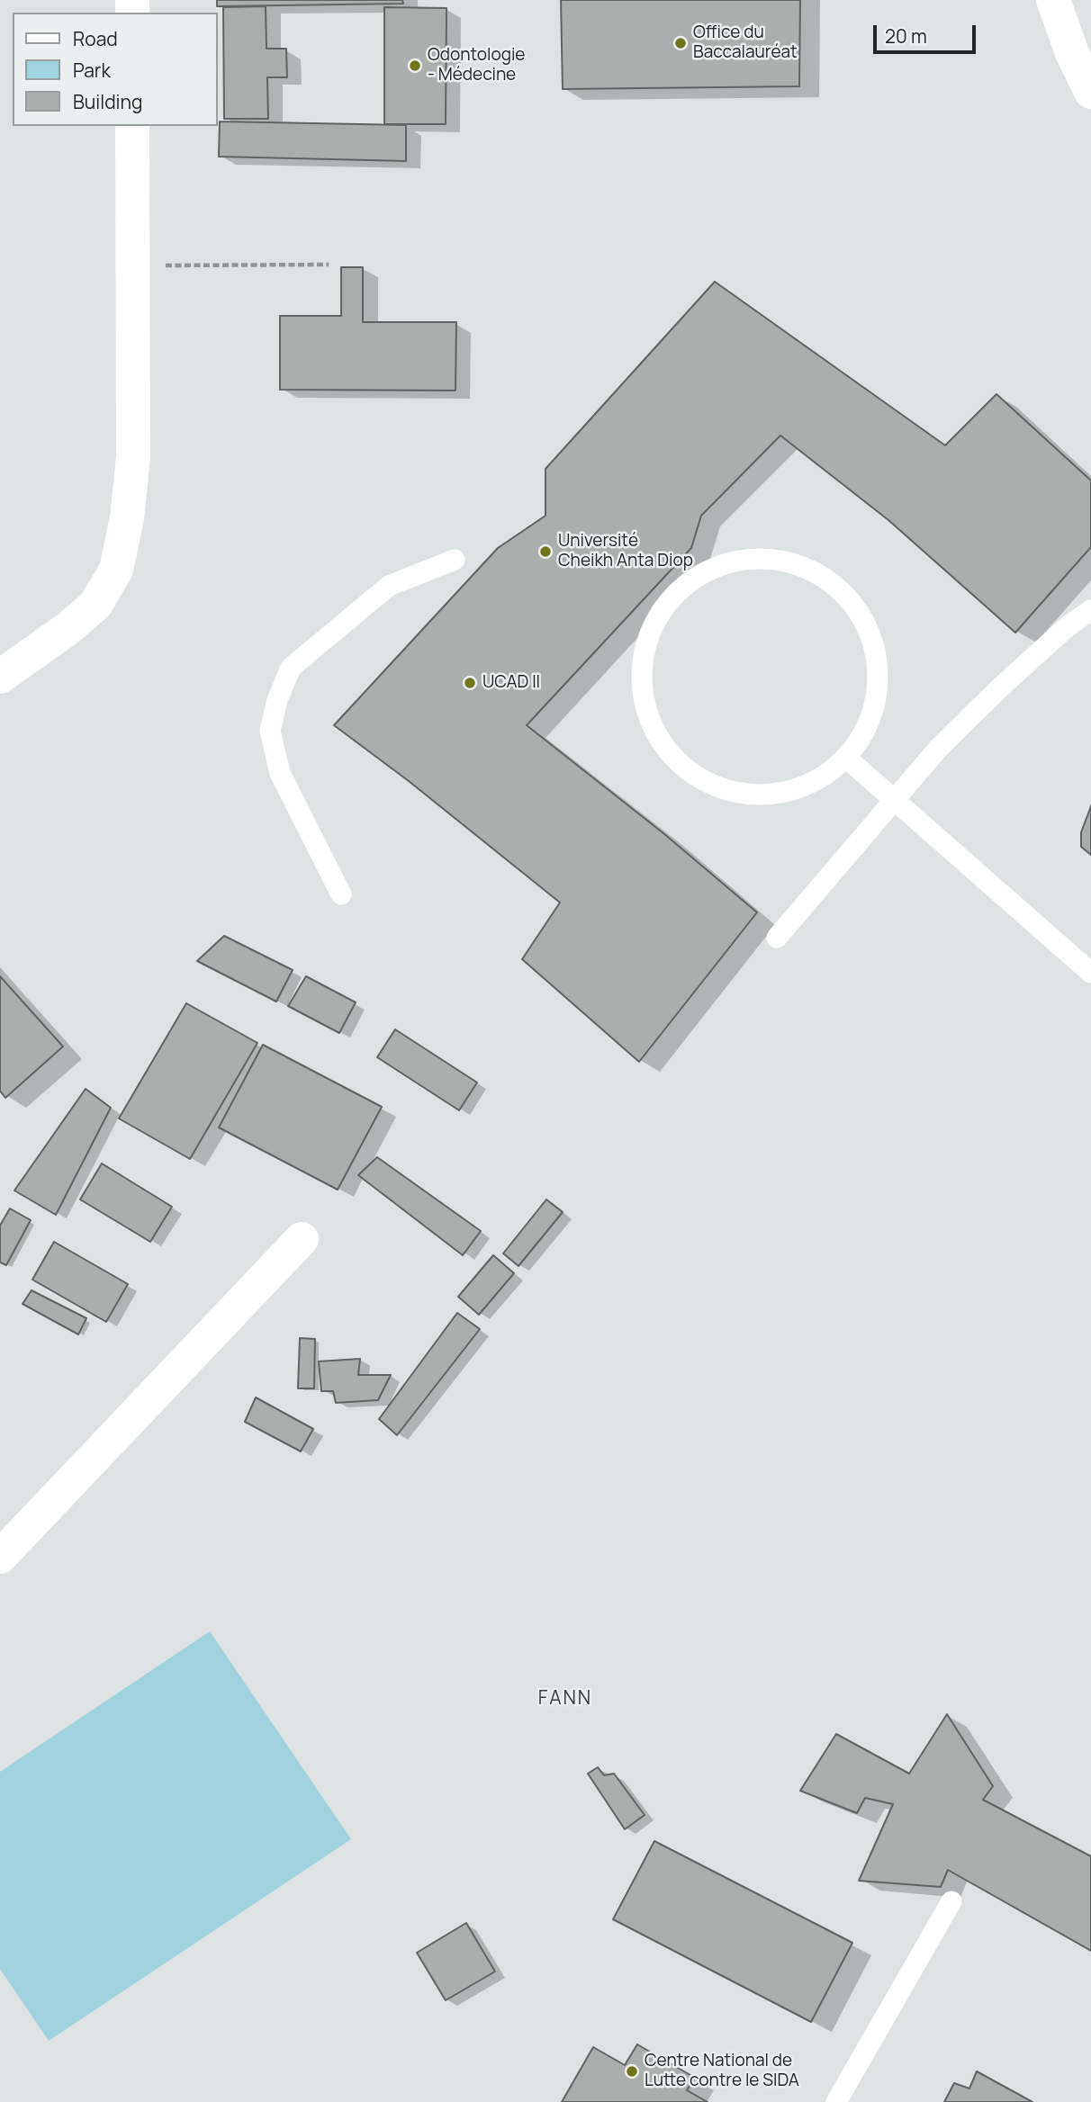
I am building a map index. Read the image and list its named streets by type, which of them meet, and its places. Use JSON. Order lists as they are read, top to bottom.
{
  "districts": ["FANN"],
  "places": [
    "Office du Baccalauréat",
    "Odontologie - Médecine",
    "Université Cheikh Anta Diop",
    "UCAD II",
    "Centre National de Lutte contre le SIDA"
  ],
  "legend": ["Road", "Park", "Building"],
  "scale_bar": "20 m"
}
